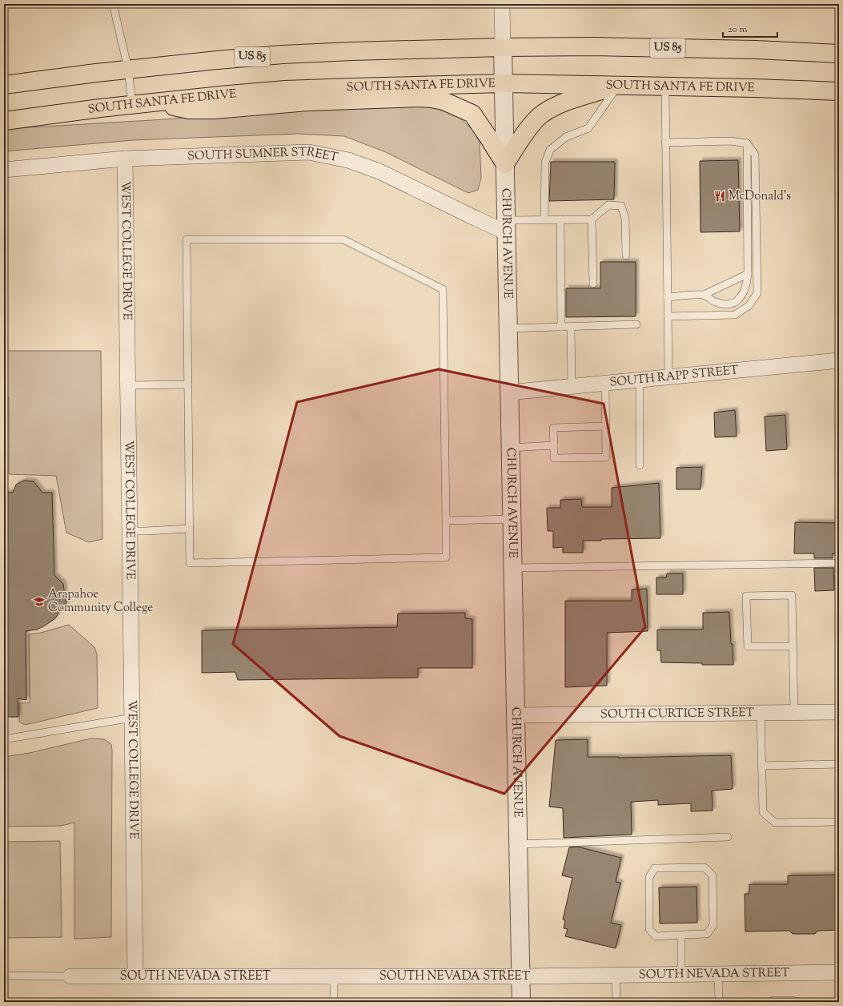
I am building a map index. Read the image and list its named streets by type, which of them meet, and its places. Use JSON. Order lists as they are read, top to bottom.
{
  "streets": {
    "highway": ["US 85", "SOUTH SANTA FE DRIVE"],
    "street": [
      "SOUTH SUMNER STREET",
      "CHURCH AVENUE",
      "WEST COLLEGE DRIVE",
      "SOUTH RAPP STREET",
      "SOUTH CURTICE STREET",
      "SOUTH NEVADA STREET"
    ]
  },
  "crossings": [
    ["US 85", "CHURCH AVENUE"],
    ["SOUTH SANTA FE DRIVE", "CHURCH AVENUE"],
    ["SOUTH SUMNER STREET", "CHURCH AVENUE"],
    ["SOUTH SUMNER STREET", "WEST COLLEGE DRIVE"],
    ["CHURCH AVENUE", "SOUTH RAPP STREET"],
    ["CHURCH AVENUE", "SOUTH CURTICE STREET"],
    ["CHURCH AVENUE", "SOUTH NEVADA STREET"],
    ["WEST COLLEGE DRIVE", "SOUTH NEVADA STREET"]
  ],
  "places": {
    "restaurant": ["McDonald's"],
    "school or university": ["Arapahoe Community College"]
  },
  "scale_bar": "20 m"
}
